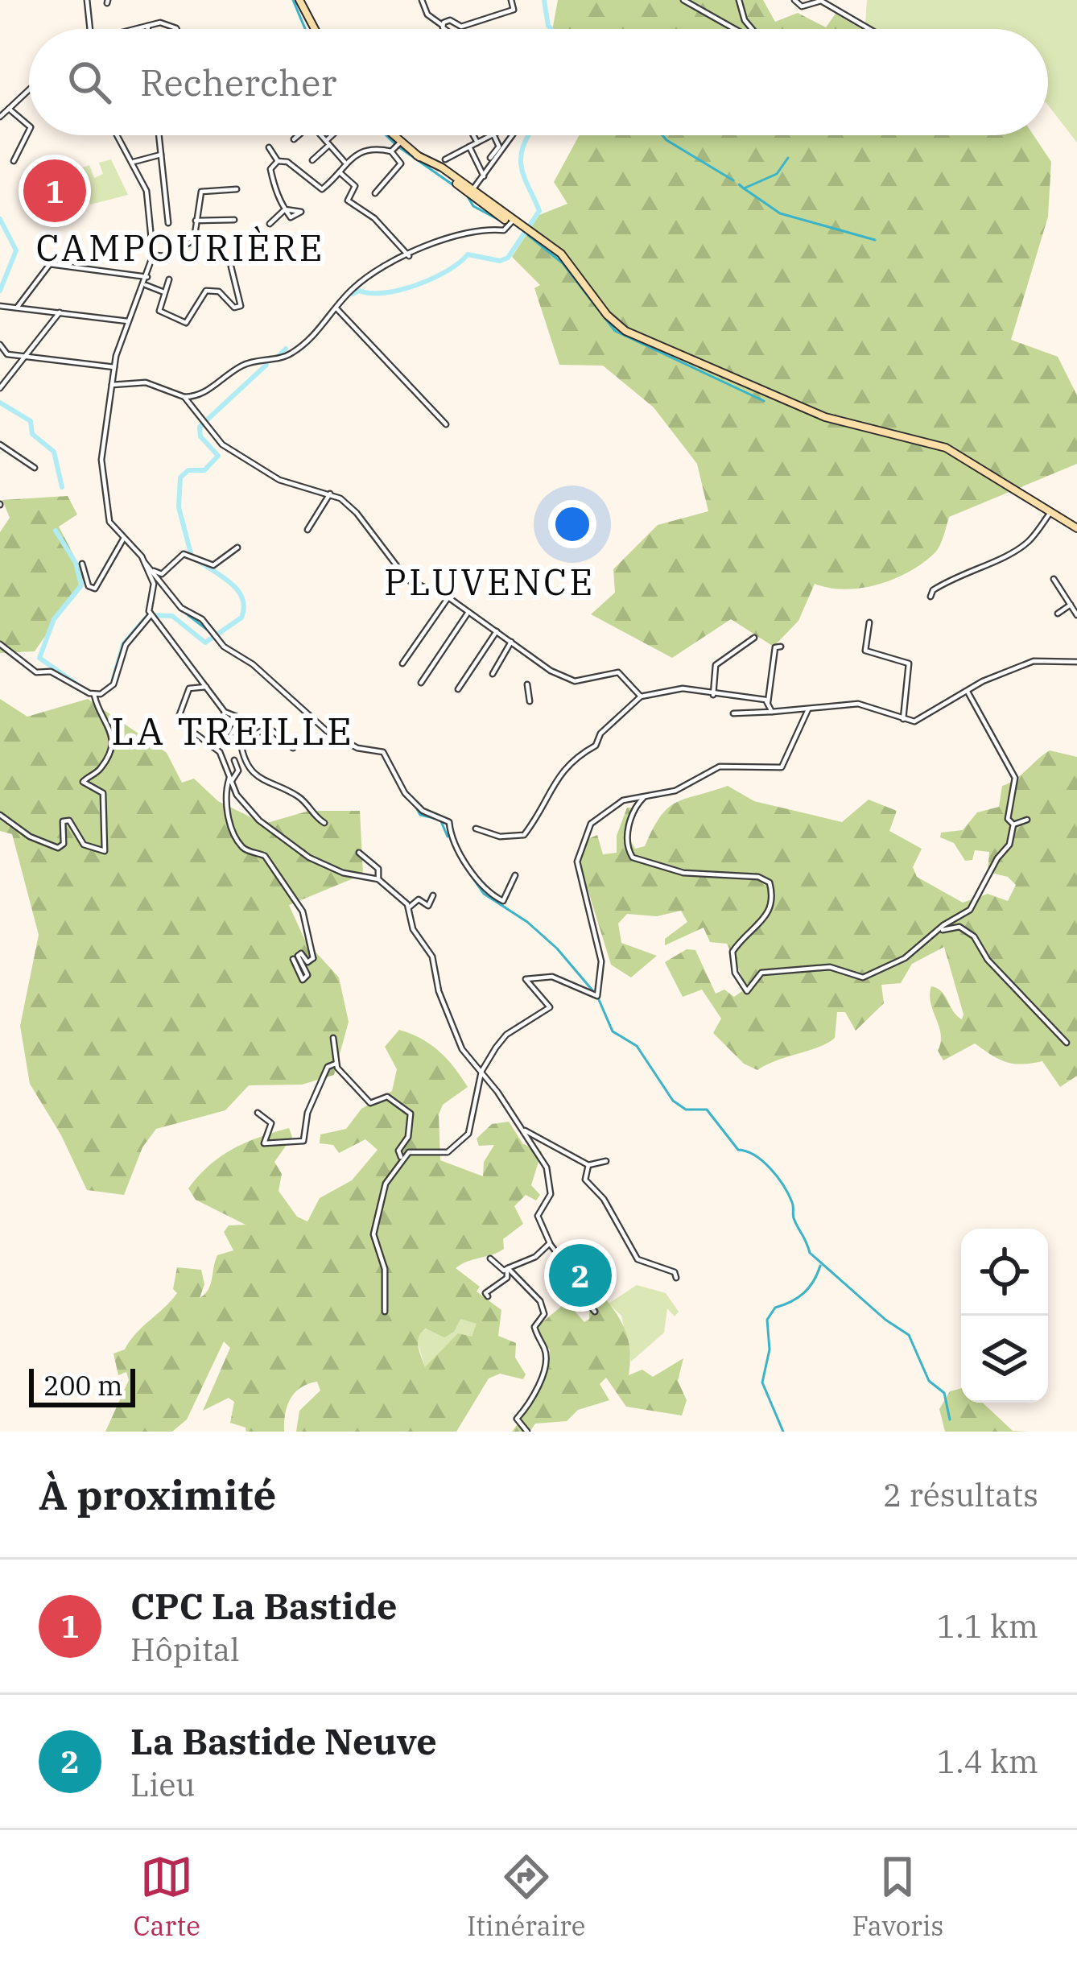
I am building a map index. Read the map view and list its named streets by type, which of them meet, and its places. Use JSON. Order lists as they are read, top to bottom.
{
  "districts": ["CAMPOURIÈRE", "PLUVENCE", "LA TREILLE"],
  "scale_bar": "200 m",
  "page": {
    "search": "Rechercher",
    "pins": ["1", "2"],
    "scale": "200 m",
    "heading": ["À proximité", "2 résultats"],
    "list": [
      {
        "mark": "1",
        "name": "CPC La Bastide",
        "note": "Hôpital",
        "value": "1.1 km"
      },
      {
        "mark": "2",
        "name": "La Bastide Neuve",
        "note": "Lieu",
        "value": "1.4 km"
      }
    ],
    "nav": ["Carte", "Itinéraire", "Favoris"]
  }
}
